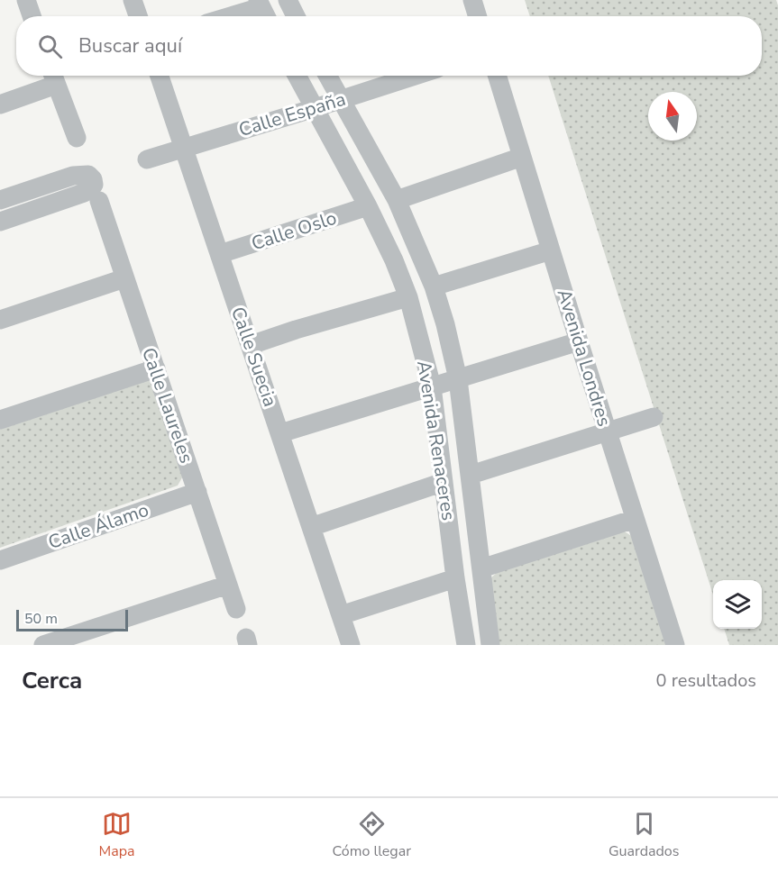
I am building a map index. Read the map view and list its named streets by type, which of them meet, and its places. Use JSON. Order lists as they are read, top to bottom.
{
  "streets": {
    "street": [
      "Calle España",
      "Calle Oslo",
      "Calle Suecia",
      "Avenida Londres",
      "Calle Laureles",
      "Avenida Renaceres",
      "Calle Álamo"
    ]
  },
  "crossings": [
    ["Calle España", "Calle Suecia"],
    ["Calle España", "Avenida Renaceres"],
    ["Calle Oslo", "Calle Suecia"],
    ["Calle Oslo", "Avenida Renaceres"],
    ["Calle Laureles", "Calle Álamo"]
  ],
  "scale_bar": "50 m",
  "north": "top",
  "page": {
    "search": "Buscar aquí",
    "scale": "50 m",
    "heading": ["Cerca", "0 resultados"],
    "nav": ["Mapa", "Cómo llegar", "Guardados"]
  }
}
